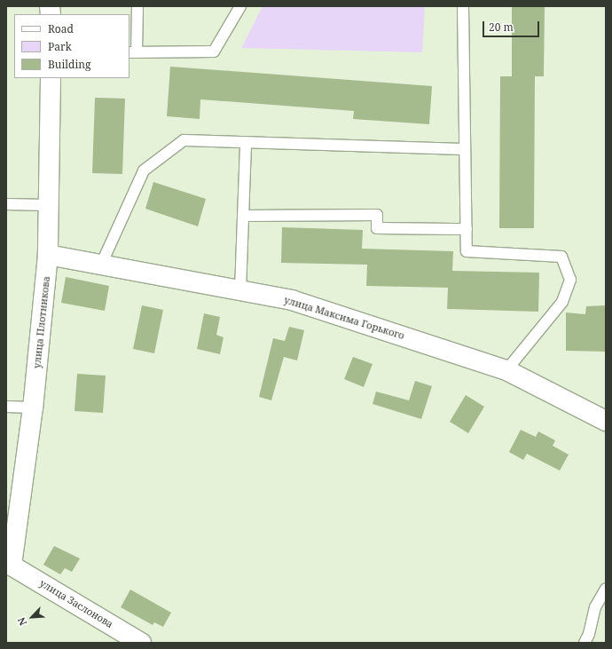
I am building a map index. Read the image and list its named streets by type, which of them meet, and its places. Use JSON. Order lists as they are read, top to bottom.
{
  "streets": {
    "street": ["улица Максима Горького", "улица Плотникова", "улица Заслонова"]
  },
  "crossings": [
    ["улица Максима Горького", "улица Плотникова"],
    ["улица Плотникова", "улица Заслонова"]
  ],
  "legend": ["Road", "Park", "Building"],
  "scale_bar": "20 m",
  "north": "bottom left"
}
